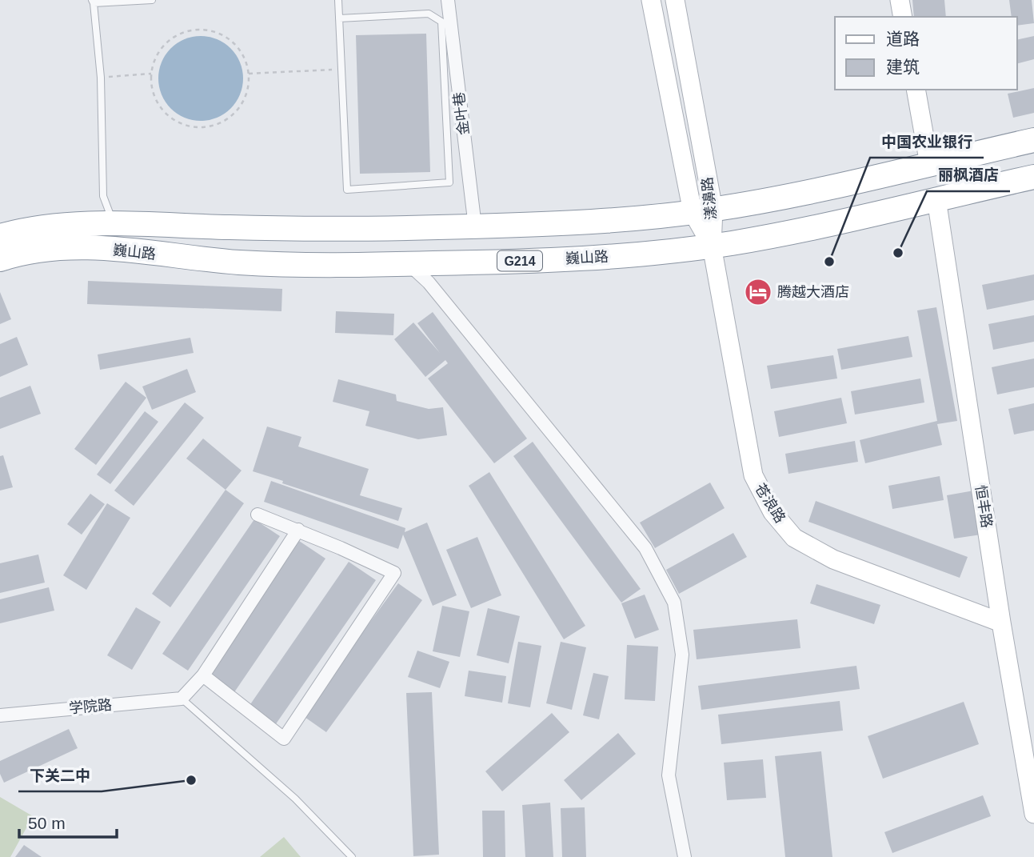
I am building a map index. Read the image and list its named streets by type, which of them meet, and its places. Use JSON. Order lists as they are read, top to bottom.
{
  "streets": {
    "highway": ["巍山路", "G214"],
    "street": [
      "金叶巷",
      "漾濞路",
      "苍浪路",
      "恒丰路",
      "学院路"
    ]
  },
  "crossings": [
    ["金叶巷", "巍山路"],
    ["漾濞路", "巍山路"],
    ["漾濞路", "苍浪路"],
    ["巍山路", "苍浪路"],
    ["巍山路", "恒丰路"],
    ["苍浪路", "恒丰路"]
  ],
  "places": {
    "other": ["丽枫酒店", "中国农业银行", "下关二中"],
    "hotel": ["腾越大酒店"]
  },
  "legend": ["道路", "建筑"],
  "scale_bar": "50 m"
}
